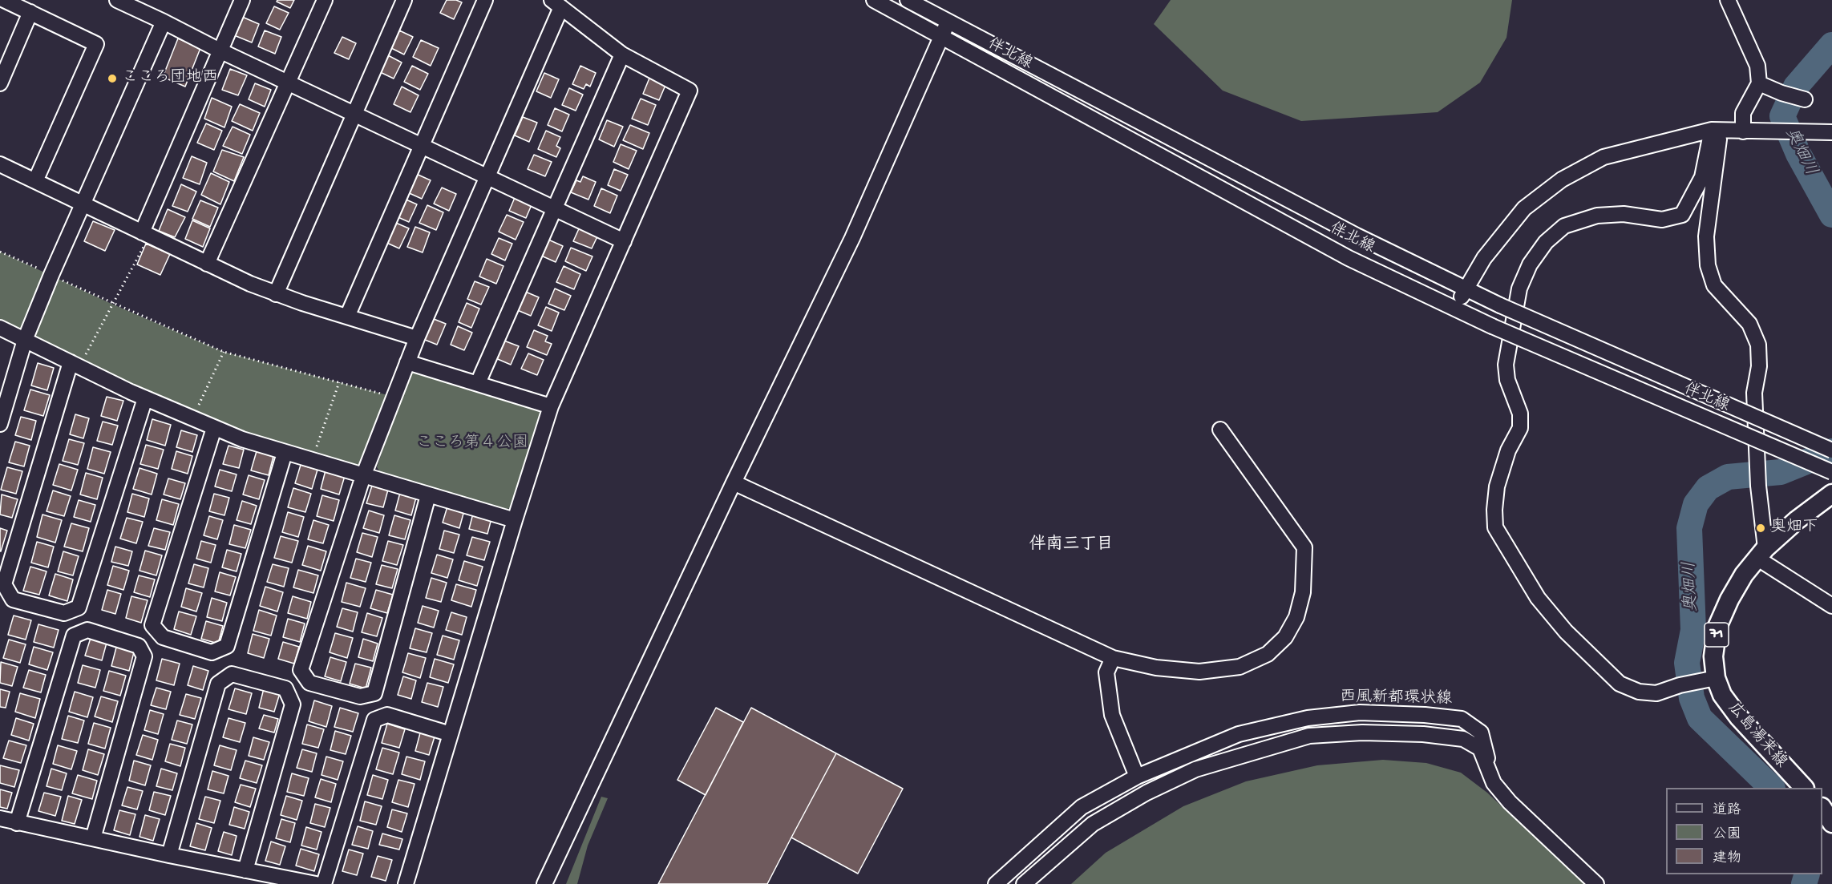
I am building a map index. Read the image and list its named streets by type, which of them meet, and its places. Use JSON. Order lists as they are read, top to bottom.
{
  "streets": {
    "main road": ["71", "広島湯来線"],
    "street": ["伴北線", "西風新都環状線"]
  },
  "districts": ["伴南三丁目"],
  "water": ["奥畑川"],
  "parks": ["こころ第４公園"],
  "places": ["こころ団地西", "奥畑下"],
  "legend": ["道路", "公園", "建物"]
}
